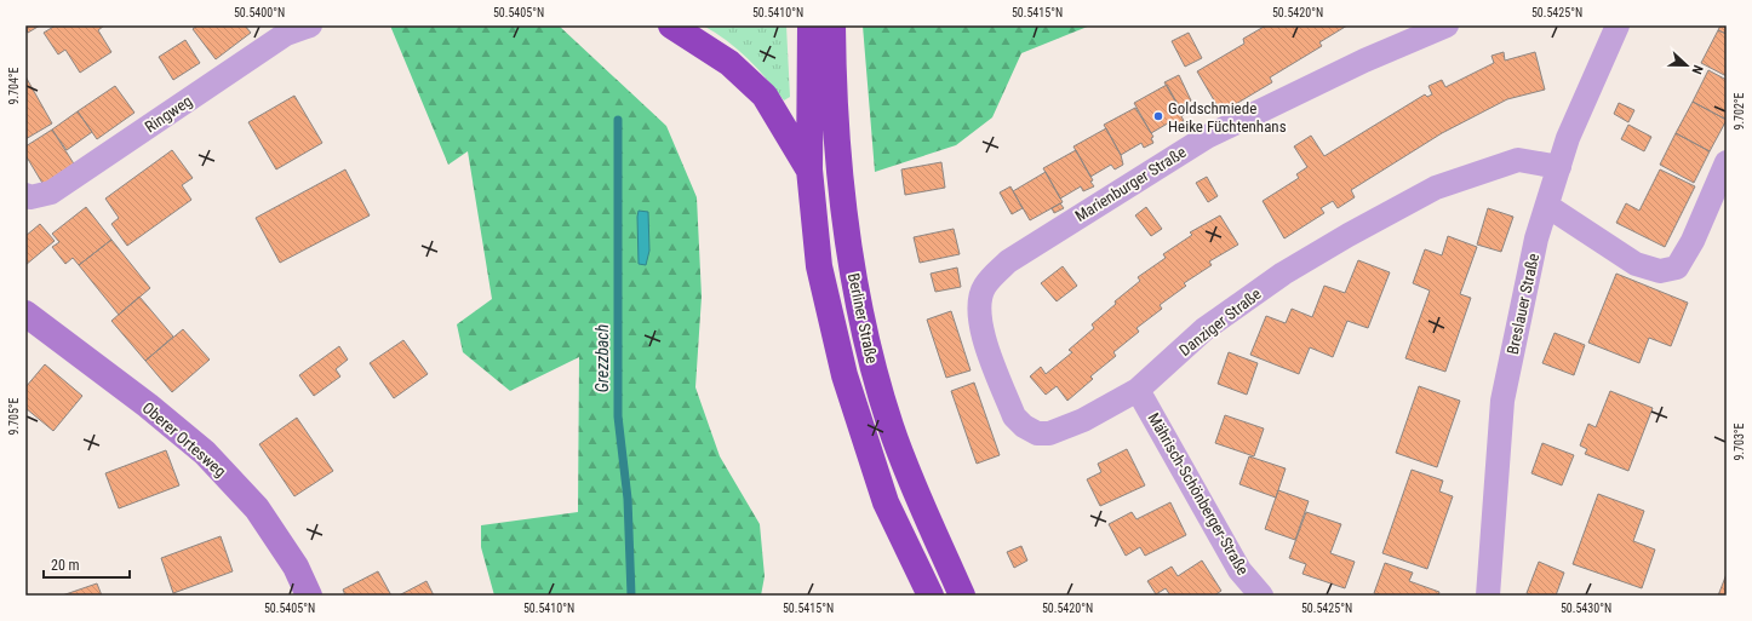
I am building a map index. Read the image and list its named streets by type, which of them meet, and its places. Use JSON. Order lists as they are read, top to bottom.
{
  "streets": {
    "highway": ["Berliner Straße"],
    "main road": ["Oberer Ortesweg"],
    "street": [
      "Ringweg",
      "Marienburger Straße",
      "Breslauer Straße",
      "Danziger Straße",
      "Mährisch-Schönberger-Straße"
    ]
  },
  "crossings": [
    ["Marienburger Straße", "Danziger Straße"],
    ["Breslauer Straße", "Danziger Straße"],
    ["Danziger Straße", "Mährisch-Schönberger-Straße"]
  ],
  "water": ["Grezzbach"],
  "places": ["Goldschmiede Heike Füchtenhans"],
  "scale_bar": "20 m",
  "north": "right",
  "coordinates": [
    "50.5400°N",
    "50.5405°N",
    "50.5410°N",
    "50.5415°N",
    "50.5420°N",
    "50.5425°N",
    "9.704°E",
    "9.702°E",
    "9.705°E",
    "9.703°E",
    "50.5430°N"
  ]
}
